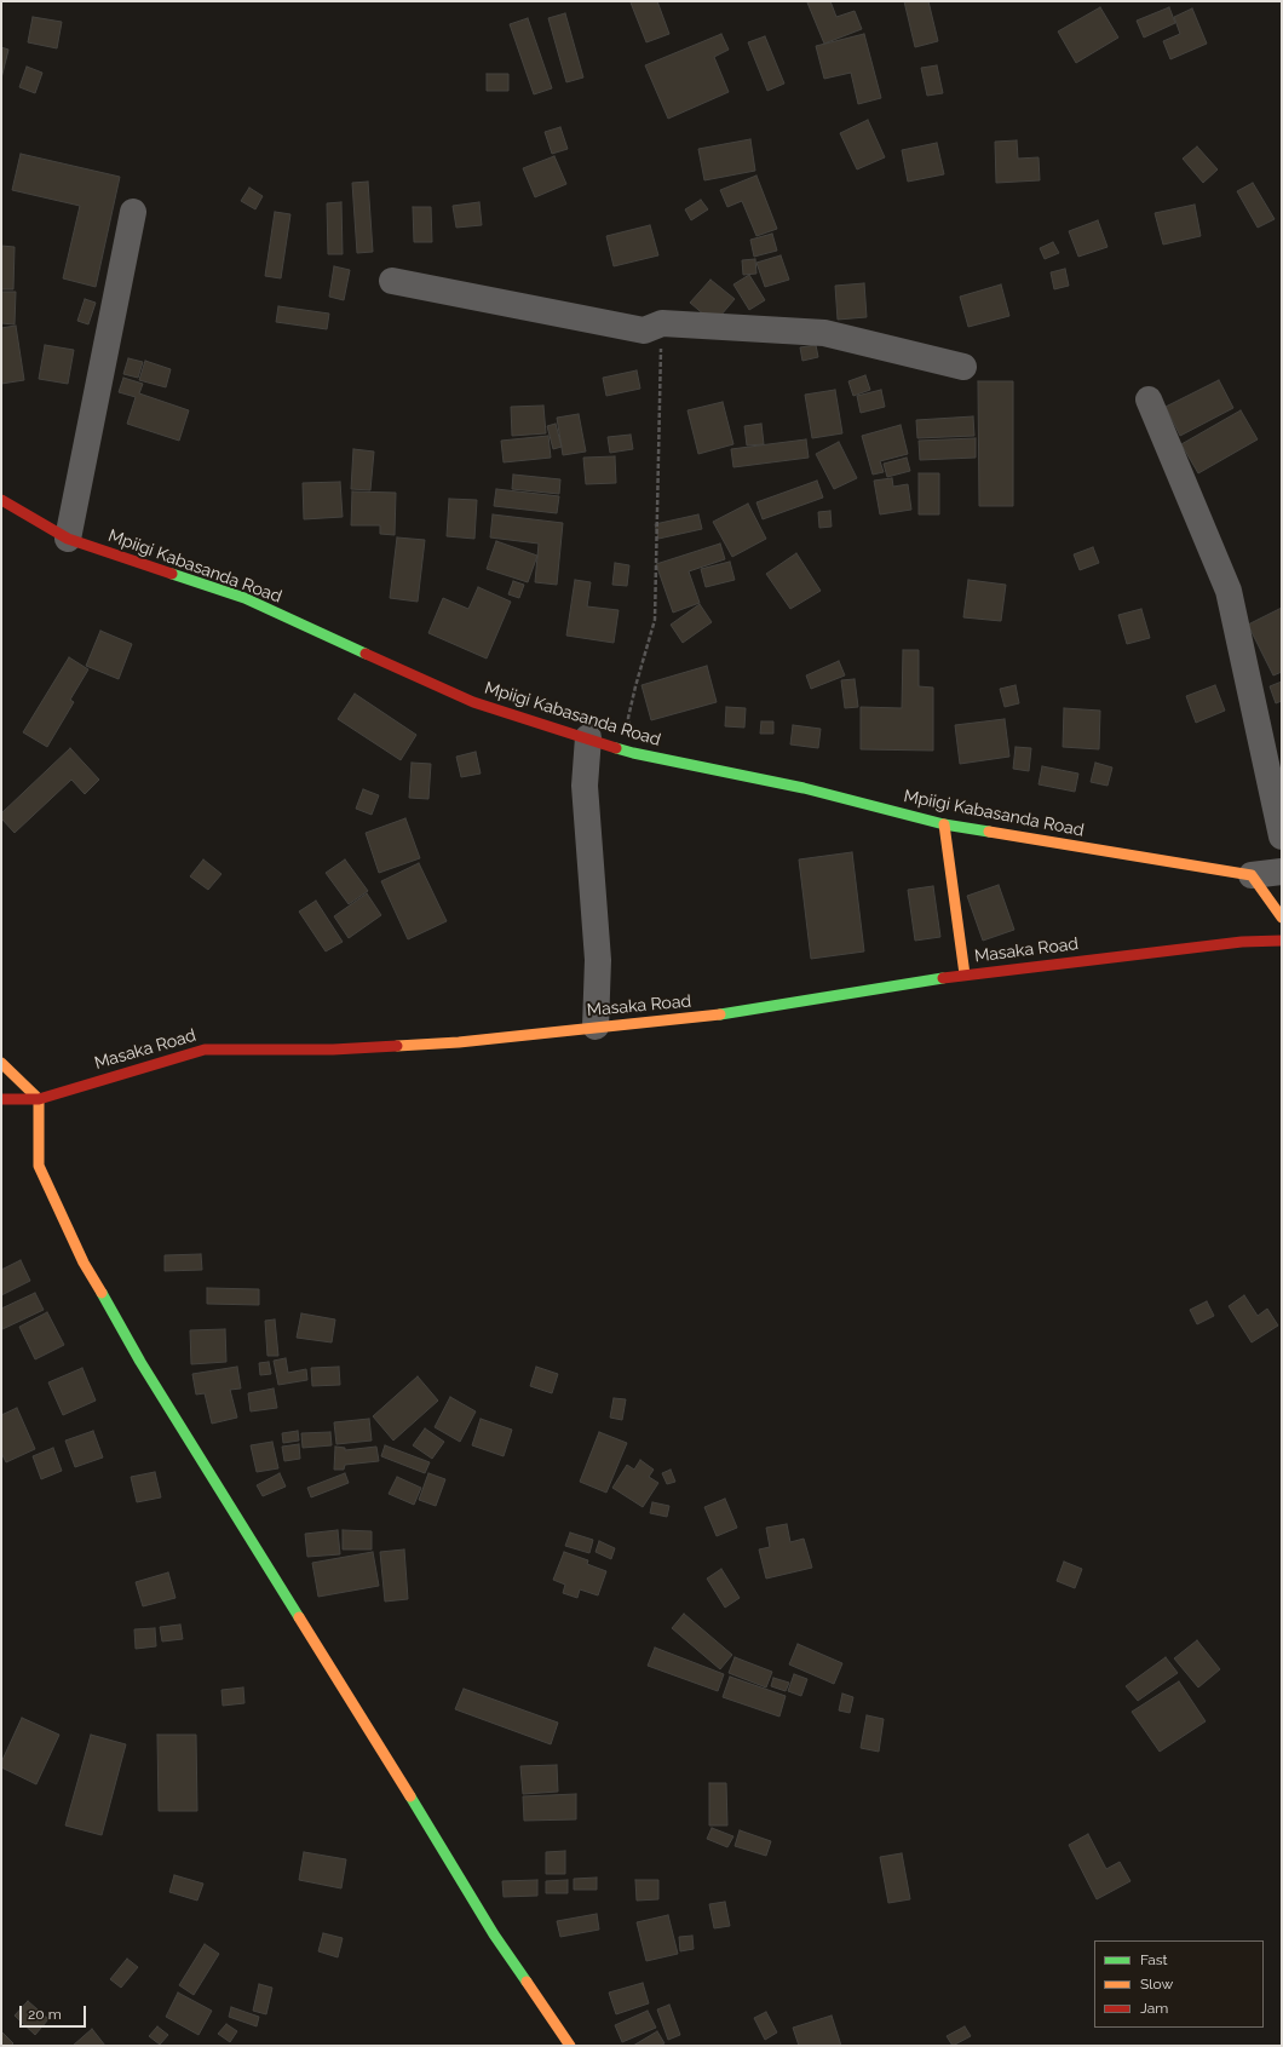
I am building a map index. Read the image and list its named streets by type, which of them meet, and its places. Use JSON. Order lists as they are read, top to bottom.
{
  "streets": {
    "main road": ["Mpiigi Kabasanda Road", "Masaka Road"]
  },
  "legend": ["Fast", "Slow", "Jam"],
  "scale_bar": "20 m"
}
